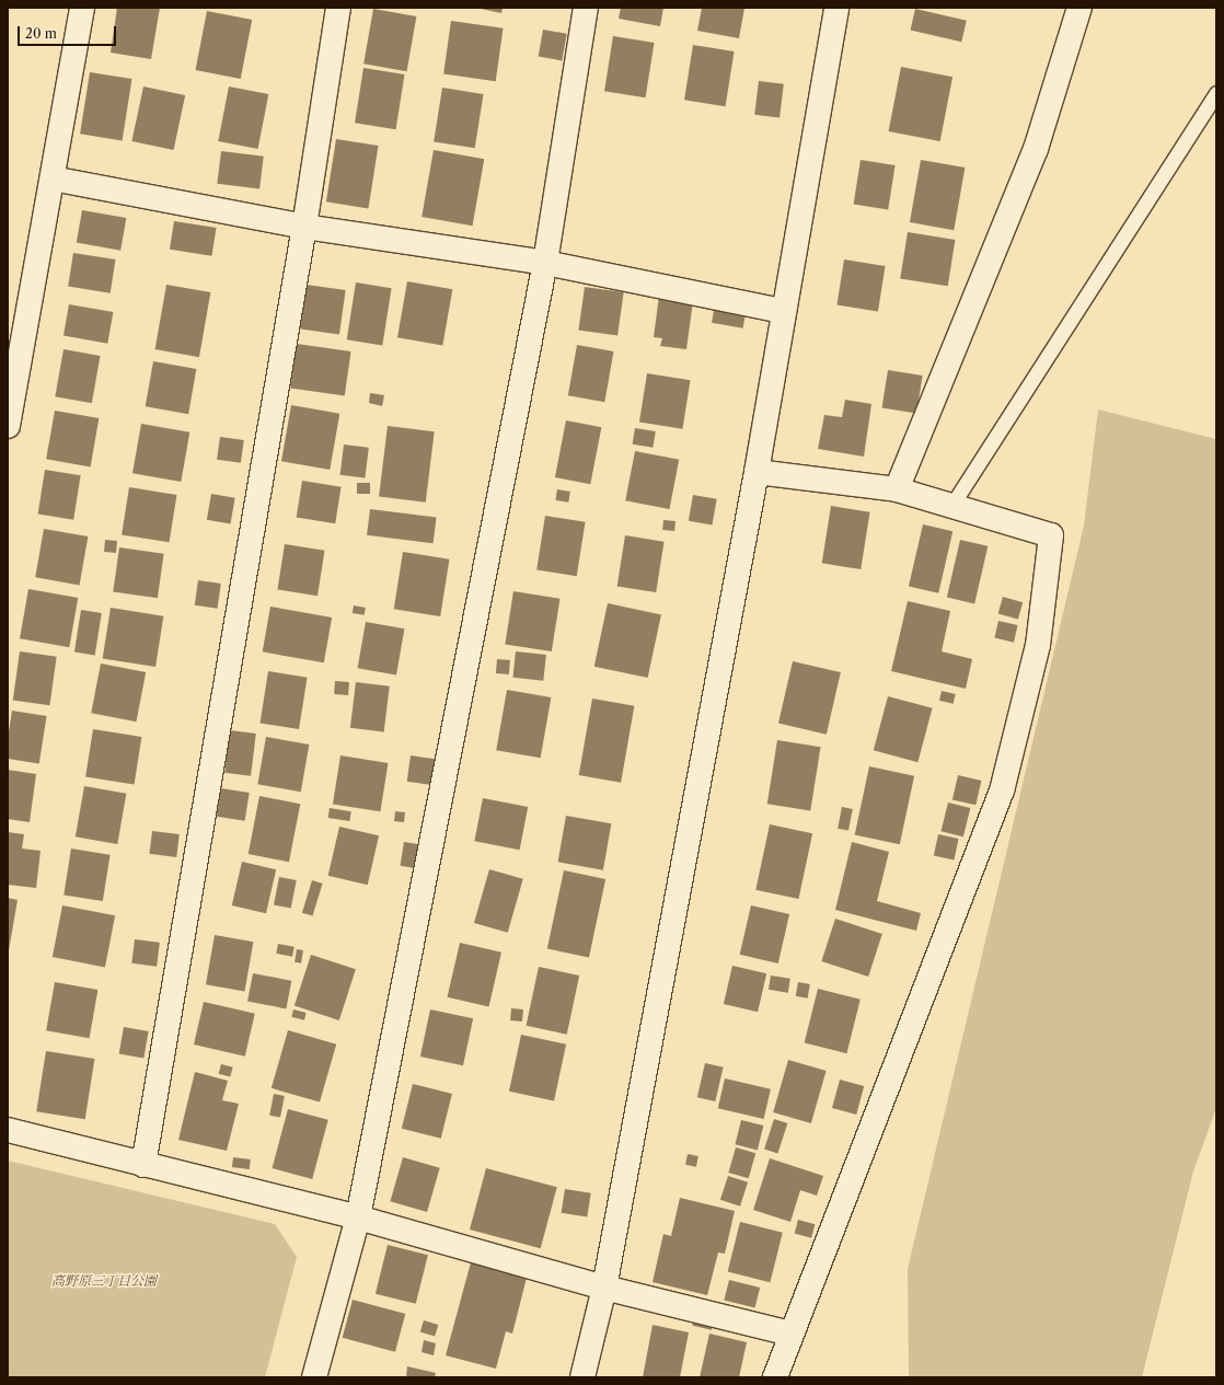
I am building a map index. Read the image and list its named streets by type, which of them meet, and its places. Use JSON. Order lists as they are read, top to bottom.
{
  "parks": ["高野原三丁目公園"],
  "scale_bar": "20 m"
}
